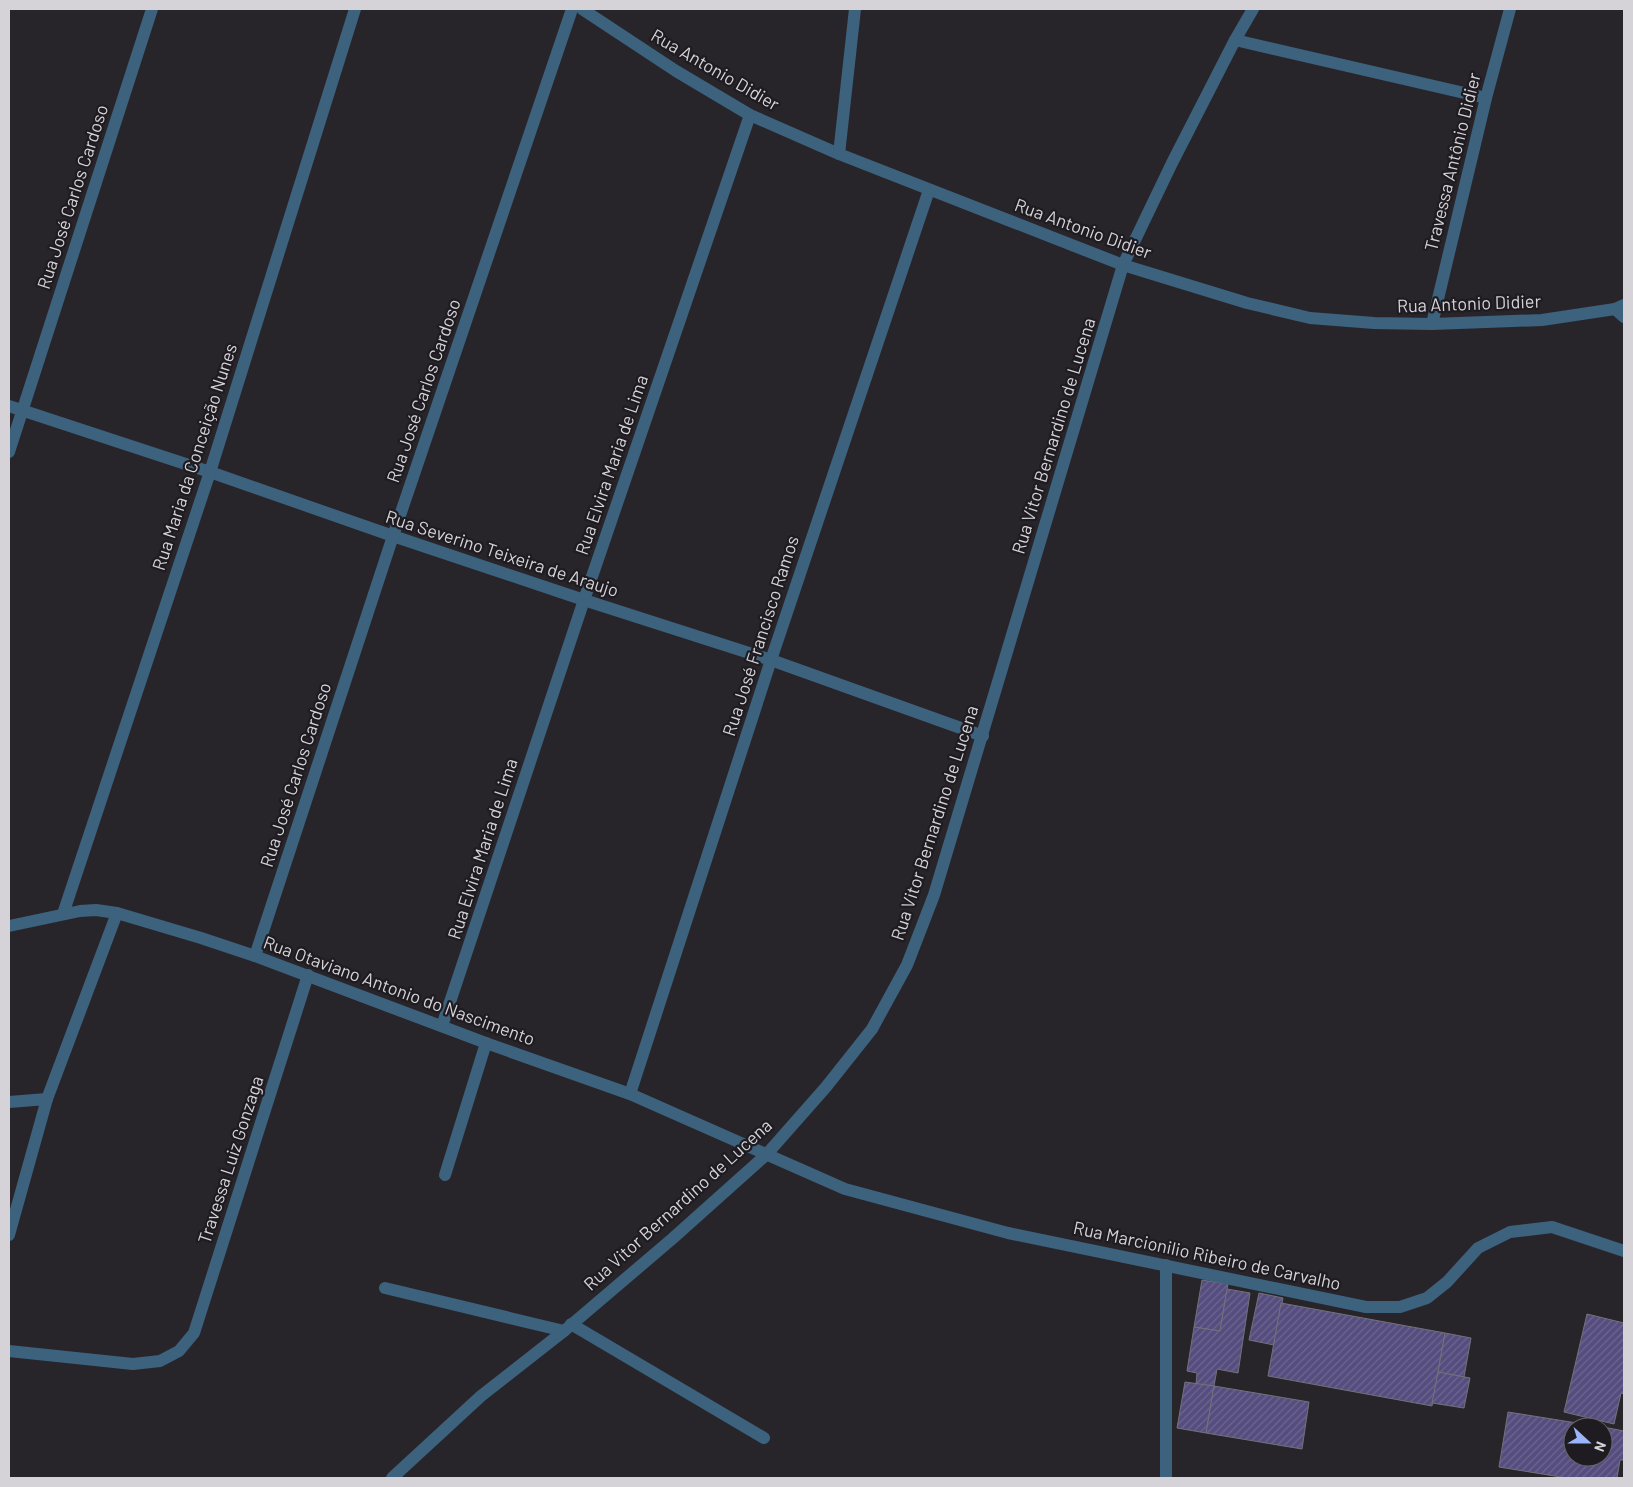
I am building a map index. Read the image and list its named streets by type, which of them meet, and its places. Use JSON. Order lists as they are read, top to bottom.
{
  "streets": {
    "street": [
      "Rua Antonio Didier",
      "Travessa Antônio Didier",
      "Rua José Carlos Cardoso",
      "Rua Vitor Bernardino de Lucena",
      "Rua Maria da Conceição Nunes",
      "Rua Elvira Maria de Lima",
      "Rua Severino Teixeira de Araujo",
      "Rua José Francisco Ramos",
      "Rua Otaviano Antonio do Nascimento",
      "Travessa Luiz Gonzaga",
      "Rua Marcionilio Ribeiro de Carvalho"
    ]
  },
  "crossings": [
    ["Rua Antonio Didier", "Travessa Antônio Didier"],
    ["Rua Antonio Didier", "Rua Vitor Bernardino de Lucena"],
    ["Rua Antonio Didier", "Rua Elvira Maria de Lima"],
    ["Rua Antonio Didier", "Rua José Francisco Ramos"],
    ["Rua José Carlos Cardoso", "Rua Severino Teixeira de Araujo"],
    ["Rua José Carlos Cardoso", "Rua Otaviano Antonio do Nascimento"],
    ["Rua Vitor Bernardino de Lucena", "Rua Severino Teixeira de Araujo"],
    ["Rua Vitor Bernardino de Lucena", "Rua Otaviano Antonio do Nascimento"],
    ["Rua Vitor Bernardino de Lucena", "Rua Marcionilio Ribeiro de Carvalho"],
    ["Rua Maria da Conceição Nunes", "Rua Severino Teixeira de Araujo"],
    ["Rua Maria da Conceição Nunes", "Rua Otaviano Antonio do Nascimento"],
    ["Rua Elvira Maria de Lima", "Rua Severino Teixeira de Araujo"],
    ["Rua Elvira Maria de Lima", "Rua Otaviano Antonio do Nascimento"],
    ["Rua Severino Teixeira de Araujo", "Rua José Francisco Ramos"],
    ["Rua José Francisco Ramos", "Rua Otaviano Antonio do Nascimento"],
    ["Rua Otaviano Antonio do Nascimento", "Travessa Luiz Gonzaga"],
    ["Rua Otaviano Antonio do Nascimento", "Rua Marcionilio Ribeiro de Carvalho"]
  ],
  "north": "right"
}
